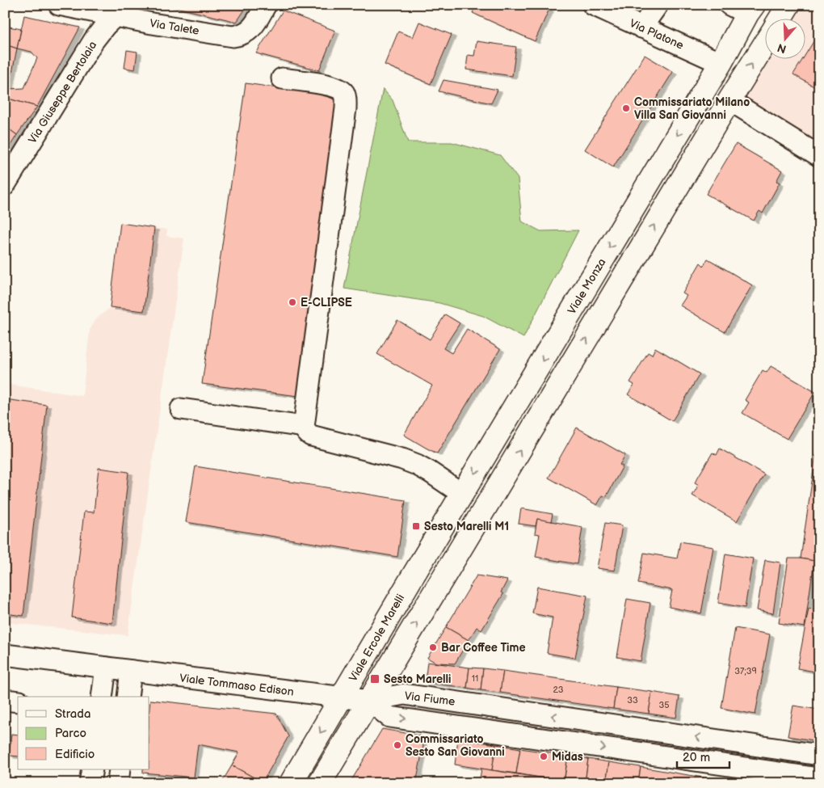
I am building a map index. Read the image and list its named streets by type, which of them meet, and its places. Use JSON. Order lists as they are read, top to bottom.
{
  "streets": {
    "main road": ["Viale Monza", "Viale Ercole Marelli"],
    "street": [
      "Via Talete",
      "Via Platone",
      "Via Giuseppe Bertolaia",
      "Viale Tommaso Edison",
      "Via Fiume"
    ]
  },
  "crossings": [
    ["Via Talete", "Via Giuseppe Bertolaia"],
    ["Via Platone", "Viale Monza"],
    ["Viale Monza", "Viale Ercole Marelli"],
    ["Viale Ercole Marelli", "Viale Tommaso Edison"],
    ["Viale Ercole Marelli", "Via Fiume"]
  ],
  "places": {
    "other": [
      "Commissariato Milano Villa San Giovanni",
      "E-CLIPSE",
      "Bar Coffee Time",
      "Commissariato Sesto San Giovanni",
      "Midas"
    ],
    "transit": ["Sesto Marelli M1", "Sesto Marelli"]
  },
  "house_numbers": [
    "37;39",
    "11",
    "23",
    "33",
    "35"
  ],
  "legend": ["Strada", "Parco", "Edificio"],
  "scale_bar": "20 m",
  "north": "bottom"
}
